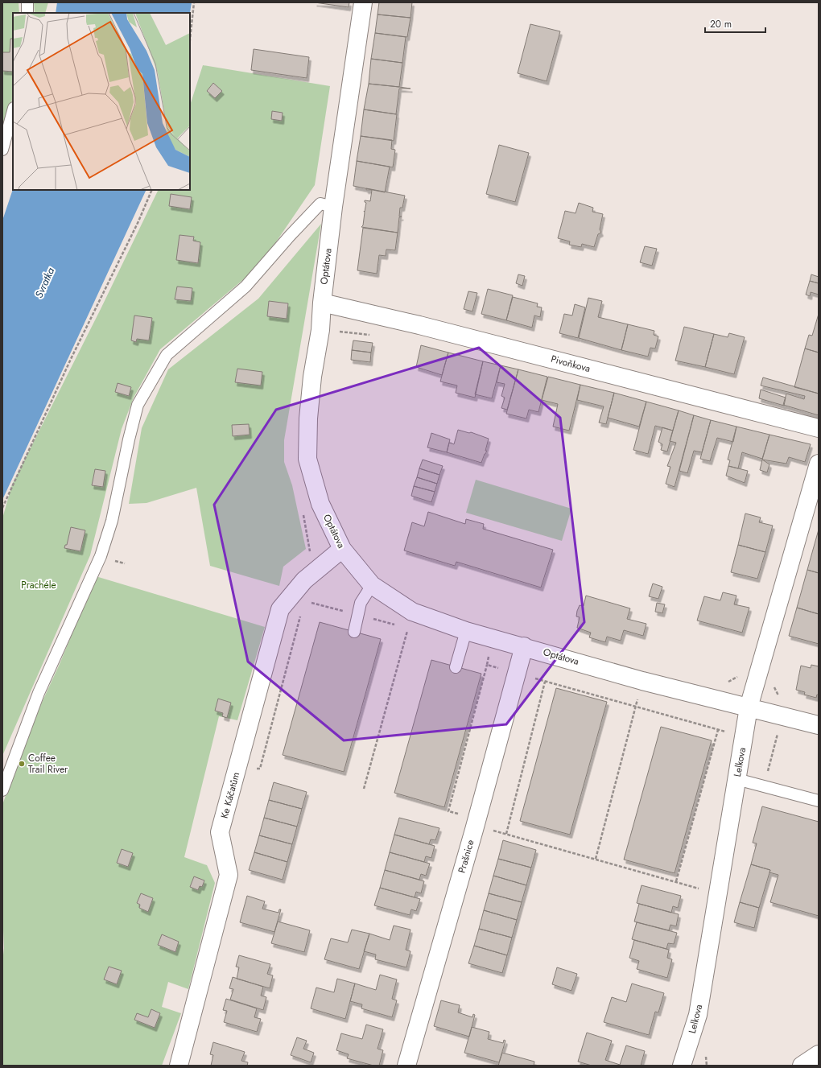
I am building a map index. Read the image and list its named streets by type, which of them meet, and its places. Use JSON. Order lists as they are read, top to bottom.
{
  "streets": {
    "street": [
      "Optátova",
      "Pivoňkova",
      "Lelkova",
      "Ke Káčatům",
      "Prašnice"
    ]
  },
  "crossings": [
    ["Optátova", "Pivoňkova"],
    ["Optátova", "Lelkova"],
    ["Optátova", "Ke Káčatům"],
    ["Optátova", "Prašnice"]
  ],
  "water": ["Svratka"],
  "parks": ["Prachéle"],
  "places": ["Coffee Trail River"],
  "scale_bar": "20 m"
}
